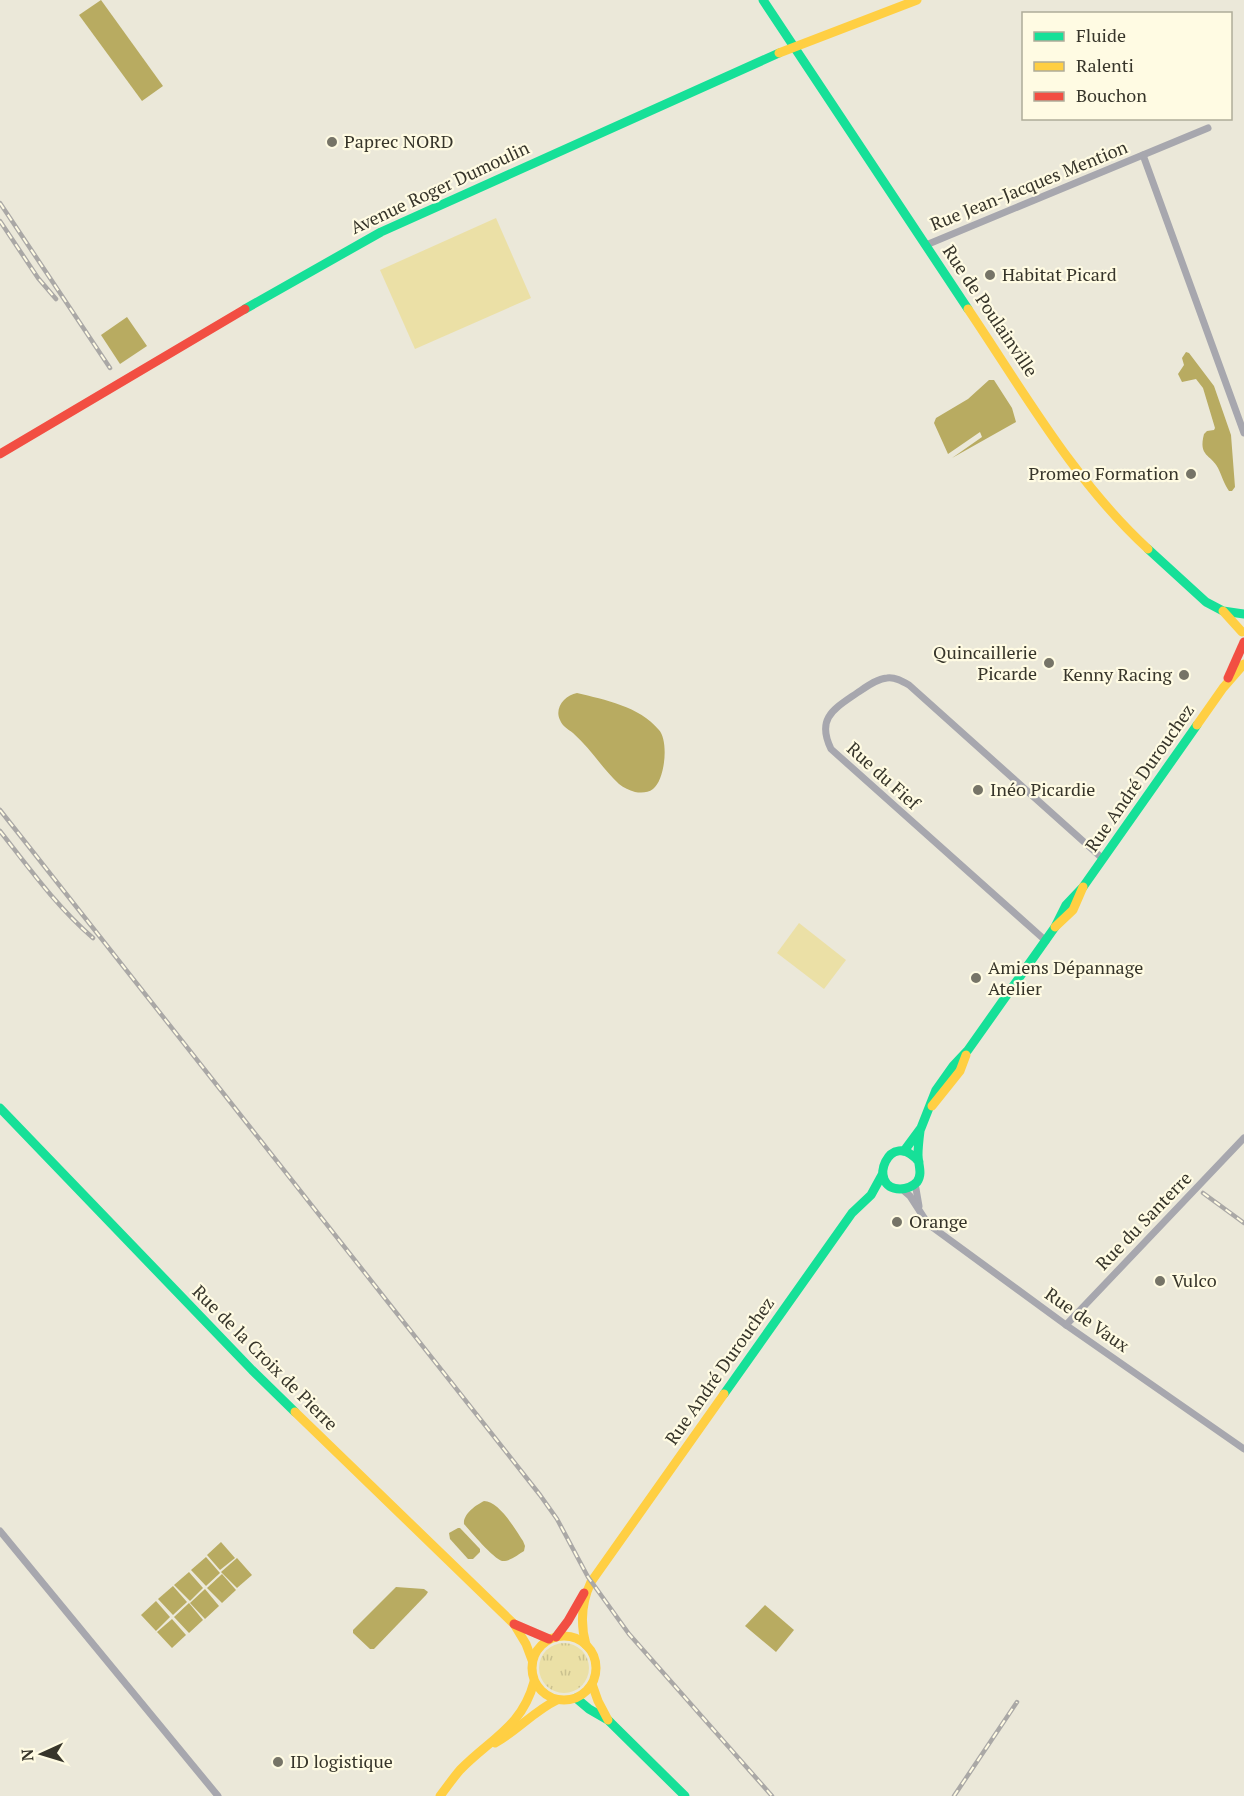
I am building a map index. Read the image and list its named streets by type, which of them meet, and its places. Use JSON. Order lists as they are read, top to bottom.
{
  "streets": {
    "main road": [
      "Avenue Roger Dumoulin",
      "Rue de Poulainville",
      "Rue André Durouchez",
      "Rue de la Croix de Pierre"
    ],
    "street": [
      "Rue Jean-Jacques Mention",
      "Rue du Fief",
      "Rue du Santerre",
      "Rue de Vaux"
    ]
  },
  "crossings": [
    ["Rue Jean-Jacques Mention", "Rue de Poulainville"],
    ["Avenue Roger Dumoulin", "Rue de Poulainville"],
    ["Rue de Poulainville", "Rue André Durouchez"],
    ["Rue du Fief", "Rue André Durouchez"],
    ["Rue André Durouchez", "Rue de Vaux"],
    ["Rue André Durouchez", "Rue de la Croix de Pierre"],
    ["Rue du Santerre", "Rue de Vaux"]
  ],
  "places": [
    "Paprec NORD",
    "Habitat Picard",
    "Promeo Formation",
    "Quincaillerie Picarde",
    "Kenny Racing",
    "Inéo Picardie",
    "Amiens Dépannage Atelier",
    "Orange",
    "Vulco",
    "ID logistique"
  ],
  "legend": ["Fluide", "Ralenti", "Bouchon"],
  "north": "left"
}
